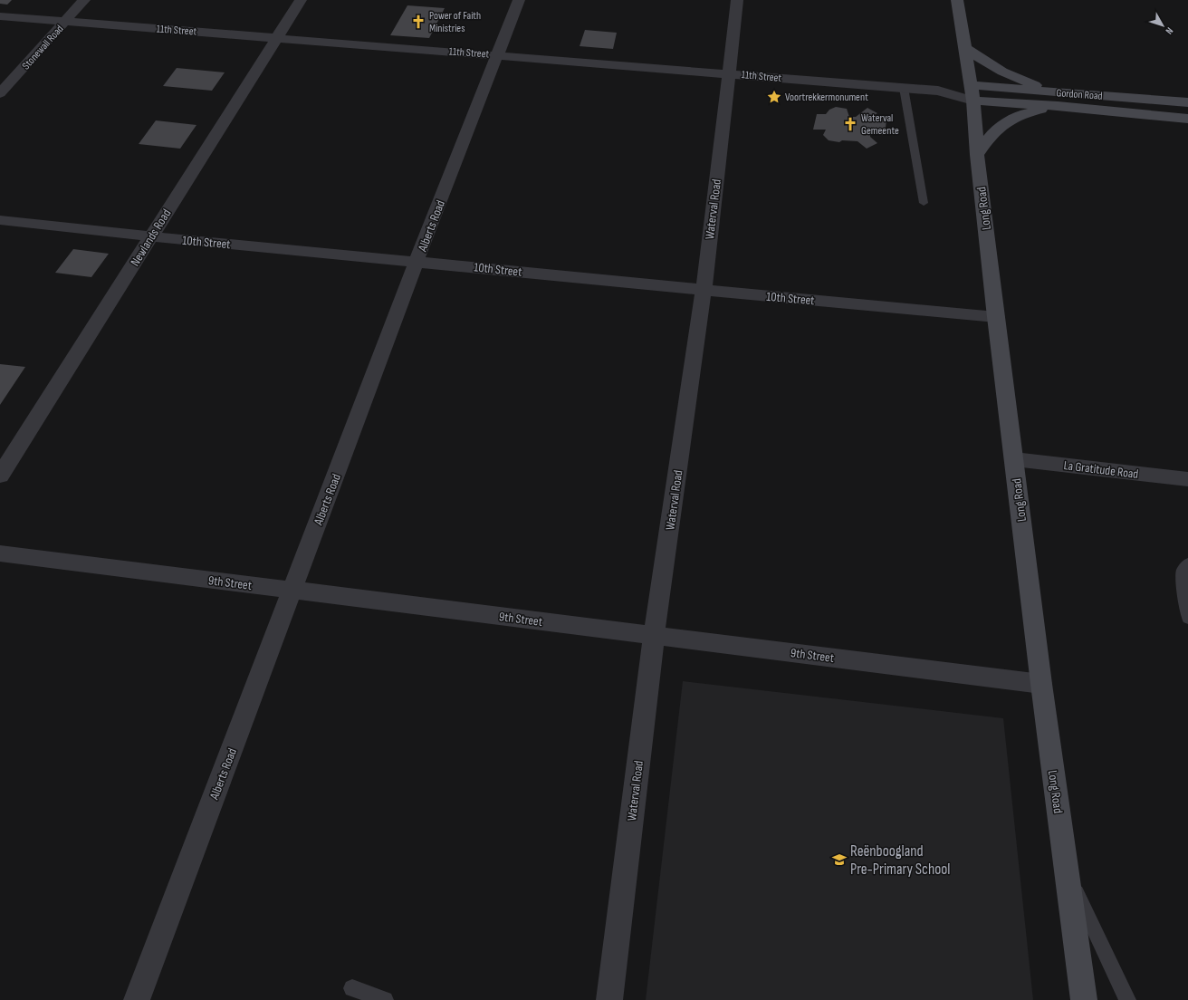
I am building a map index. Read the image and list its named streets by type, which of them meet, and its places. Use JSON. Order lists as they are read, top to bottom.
{
  "streets": {
    "main road": ["Gordon Road", "Long Road"],
    "street": [
      "11th Street",
      "Stonewall Road",
      "Waterval Road",
      "Alberts Road",
      "Newlands Road",
      "10th Street",
      "La Gratitude Road",
      "9th Street"
    ]
  },
  "crossings": [
    ["11th Street", "Stonewall Road"],
    ["11th Street", "Gordon Road"],
    ["11th Street", "Long Road"],
    ["11th Street", "Waterval Road"],
    ["11th Street", "Alberts Road"],
    ["11th Street", "Newlands Road"],
    ["Gordon Road", "Long Road"],
    ["Long Road", "10th Street"],
    ["Long Road", "La Gratitude Road"],
    ["Long Road", "9th Street"],
    ["Waterval Road", "10th Street"],
    ["Waterval Road", "9th Street"],
    ["Alberts Road", "10th Street"],
    ["Alberts Road", "9th Street"],
    ["Newlands Road", "10th Street"]
  ],
  "places": {
    "church": ["Power of Faith Ministries", "Waterval Gemeente"],
    "place": ["Voortrekkermonument"],
    "school or university": ["Reënboogland Pre-Primary School"]
  },
  "north": "bottom right"
}
